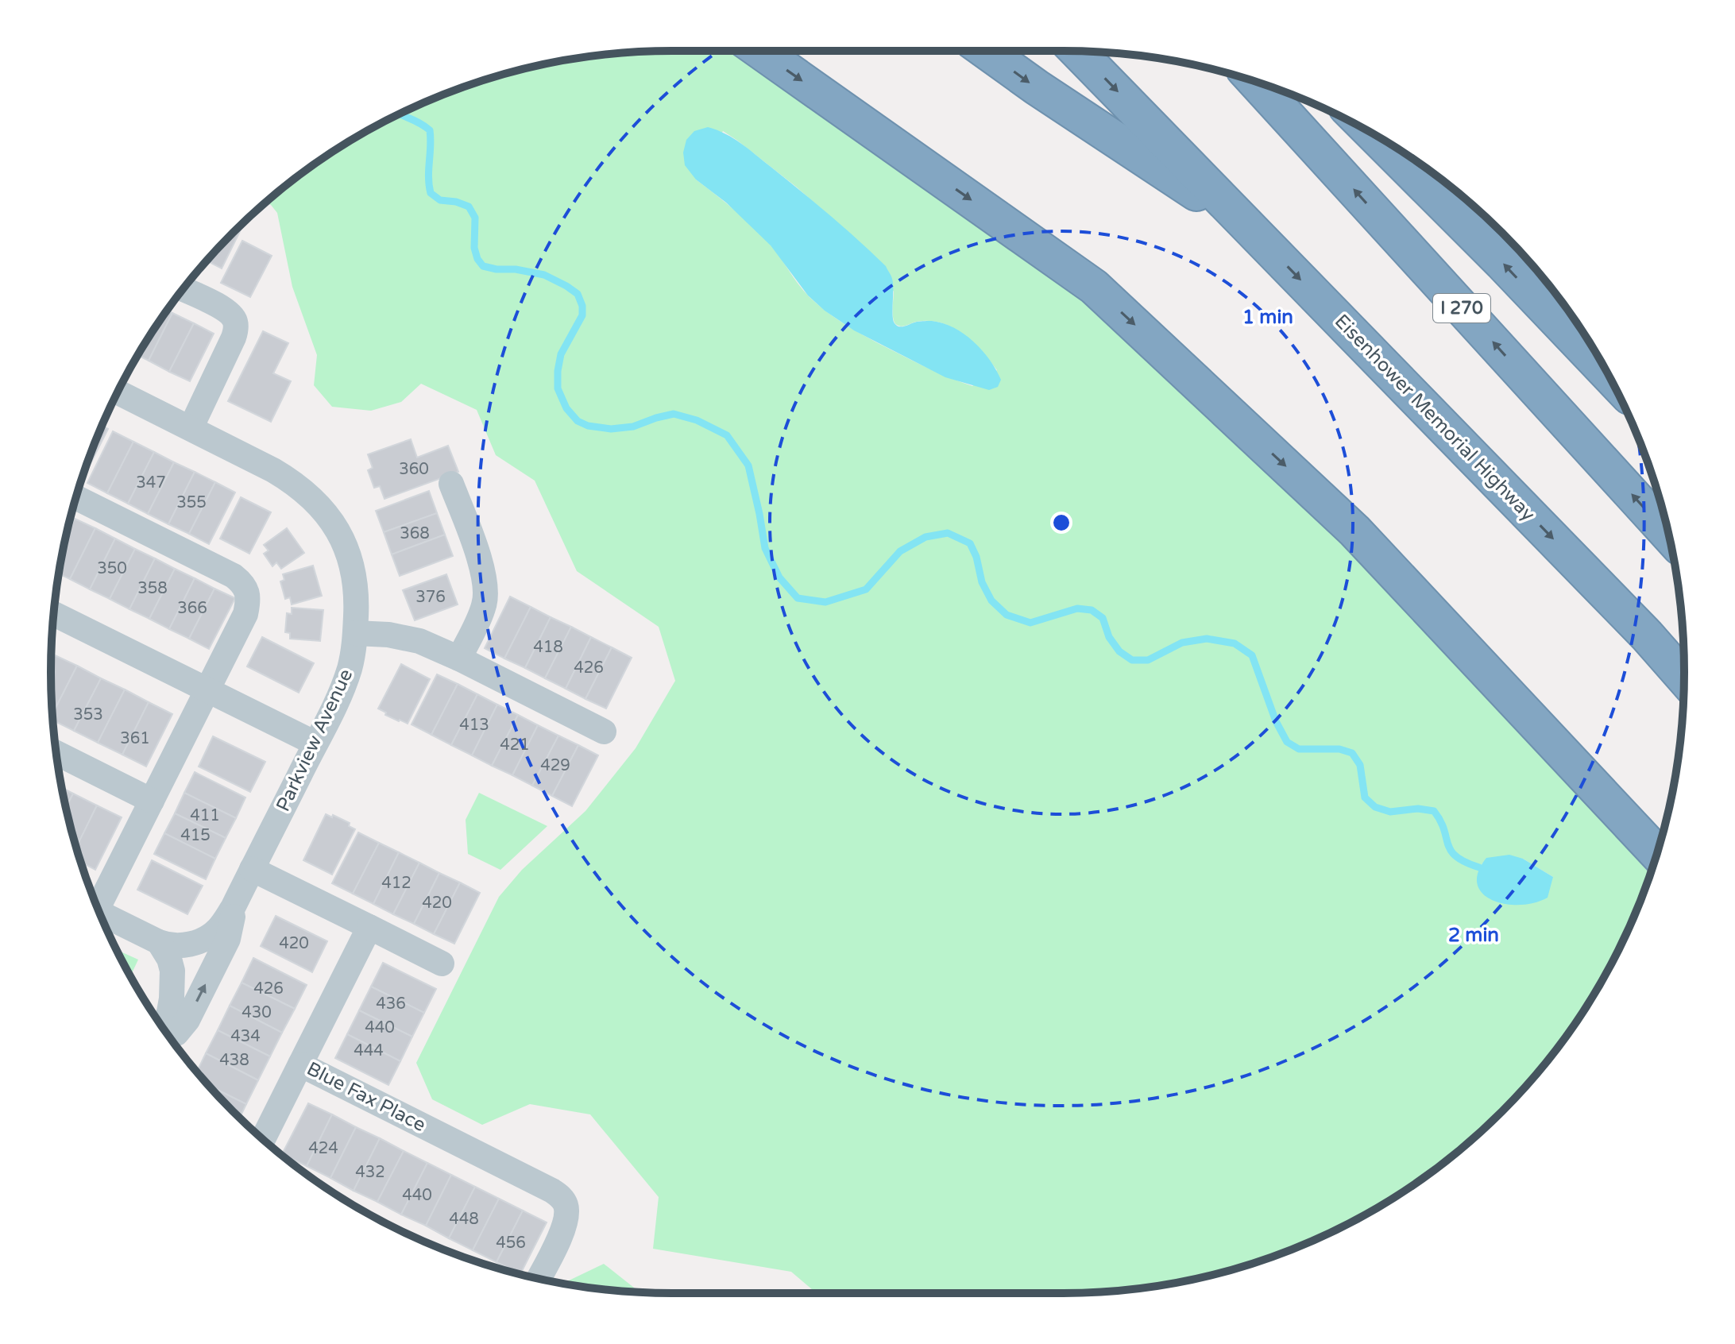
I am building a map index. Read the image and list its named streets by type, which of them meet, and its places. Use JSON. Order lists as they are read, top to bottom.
{
  "streets": {
    "highway": ["I 270", "Eisenhower Memorial Highway"],
    "street": ["Parkview Avenue", "Blue Fax Place"]
  },
  "house_numbers": [
    "360",
    "347",
    "355",
    "368",
    "350",
    "358",
    "376",
    "366",
    "418",
    "426",
    "353",
    "413",
    "361",
    "421",
    "429",
    "411",
    "415",
    "412",
    "420",
    "420",
    "426",
    "436",
    "430",
    "440",
    "434",
    "444",
    "438",
    "424",
    "432",
    "440",
    "448",
    "456"
  ],
  "rings": ["1 min", "2 min"]
}
